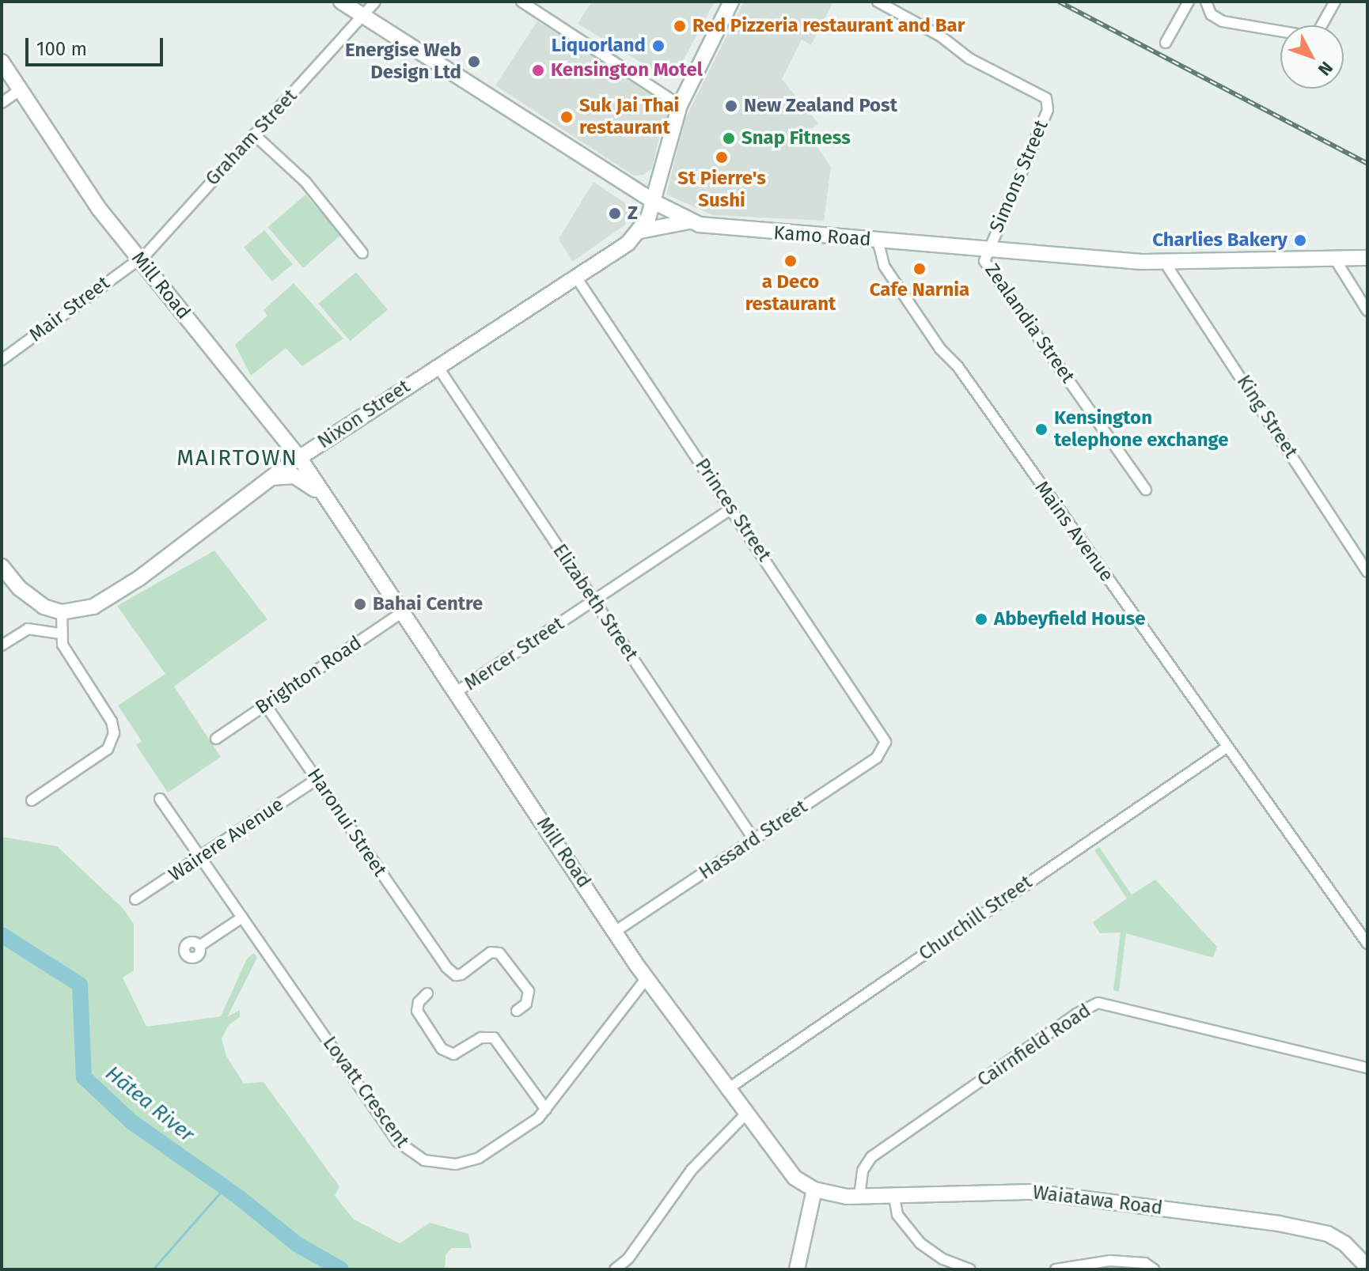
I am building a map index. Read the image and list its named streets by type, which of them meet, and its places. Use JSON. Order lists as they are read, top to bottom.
{
  "streets": {
    "main road": [
      "Kamo Road",
      "Mill Road",
      "Nixon Street",
      "Waiatawa Road"
    ],
    "street": [
      "Graham Street",
      "Simons Street",
      "Mair Street",
      "Zealandia Street",
      "King Street",
      "Princes Street",
      "Mains Avenue",
      "Elizabeth Street",
      "Mercer Street",
      "Brighton Road",
      "Haronui Street",
      "Wairere Avenue",
      "Hassard Street",
      "Churchill Street",
      "Cairnfield Road",
      "Lovatt Crescent"
    ]
  },
  "crossings": [
    ["Graham Street", "Kamo Road"],
    ["Graham Street", "Mill Road"],
    ["Graham Street", "Mair Street"],
    ["Simons Street", "Kamo Road"],
    ["Simons Street", "Zealandia Street"],
    ["Kamo Road", "Zealandia Street"],
    ["Kamo Road", "King Street"],
    ["Kamo Road", "Mains Avenue"],
    ["Mill Road", "Mair Street"],
    ["Mill Road", "Nixon Street"],
    ["Mill Road", "Mercer Street"],
    ["Mill Road", "Brighton Road"],
    ["Mill Road", "Hassard Street"],
    ["Mill Road", "Churchill Street"],
    ["Mill Road", "Lovatt Crescent"],
    ["Mill Road", "Waiatawa Road"],
    ["Nixon Street", "Princes Street"],
    ["Nixon Street", "Elizabeth Street"],
    ["Princes Street", "Mercer Street"],
    ["Princes Street", "Hassard Street"],
    ["Mains Avenue", "Churchill Street"],
    ["Elizabeth Street", "Mercer Street"],
    ["Elizabeth Street", "Hassard Street"],
    ["Brighton Road", "Haronui Street"],
    ["Haronui Street", "Wairere Avenue"],
    ["Wairere Avenue", "Lovatt Crescent"],
    ["Cairnfield Road", "Waiatawa Road"]
  ],
  "districts": ["MAIRTOWN"],
  "water": ["Hātea River"],
  "places": [
    "Red Pizzeria restaurant and Bar",
    "Liquorland",
    "Energise Web Design Ltd",
    "Kensington Motel",
    "New Zealand Post",
    "Suk Jai Thai restaurant",
    "Snap Fitness",
    "St Pierre's Sushi",
    "Z",
    "Charlies Bakery",
    "a Deco restaurant",
    "Cafe Narnia",
    "Kensington telephone exchange",
    "Bahai Centre",
    "Abbeyfield House"
  ],
  "scale_bar": "100 m",
  "north": "bottom right"
}
